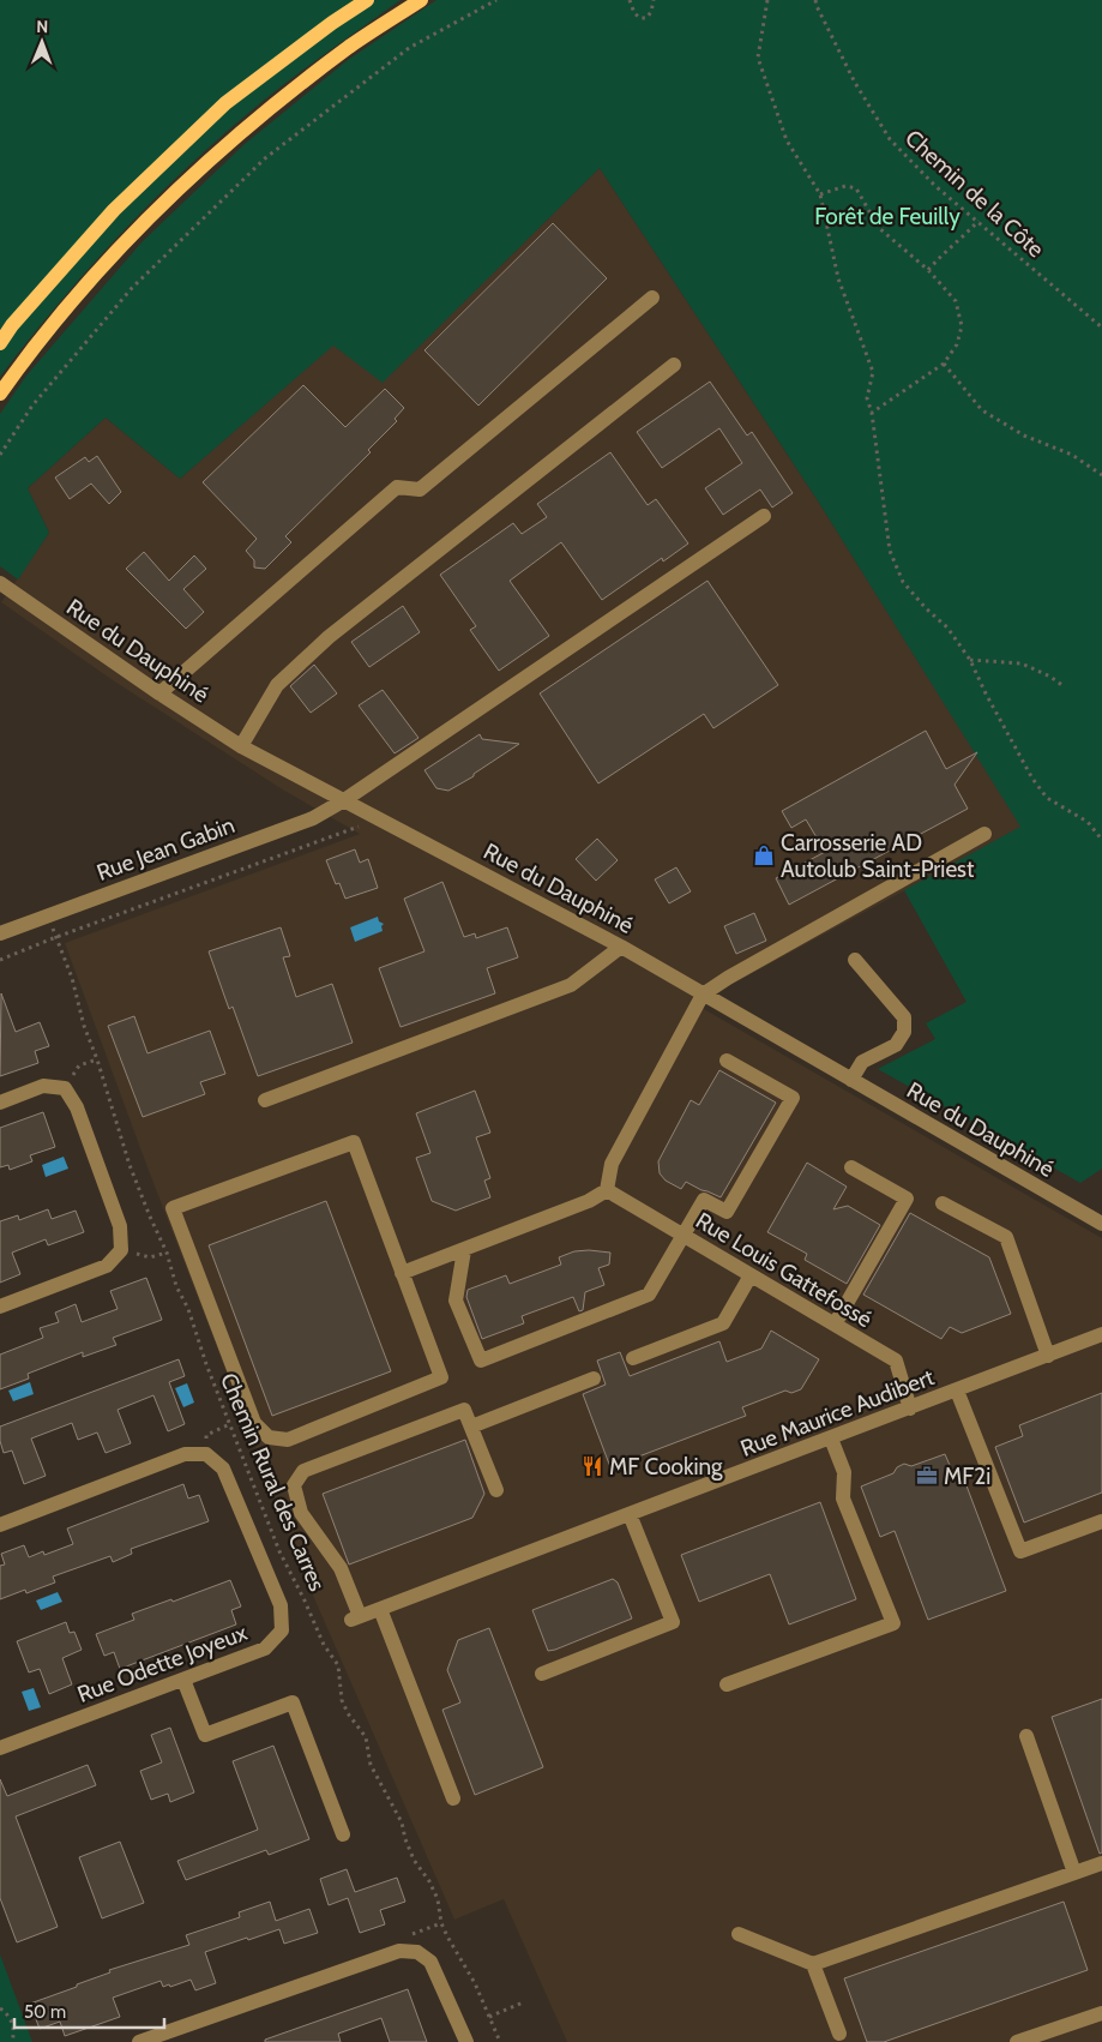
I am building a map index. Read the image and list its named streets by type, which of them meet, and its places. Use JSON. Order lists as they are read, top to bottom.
{
  "streets": {
    "street": [
      "Rue du Dauphiné",
      "Rue Jean Gabin",
      "Rue Louis Gattefossé",
      "Rue Maurice Audibert",
      "Rue Odette Joyeux"
    ],
    "path": ["Chemin de la Côte", "Chemin Rural des Carres"]
  },
  "crossings": [
    ["Rue du Dauphiné", "Rue Jean Gabin"],
    ["Rue Jean Gabin", "Chemin Rural des Carres"],
    ["Rue Louis Gattefossé", "Rue Maurice Audibert"]
  ],
  "parks": ["Forêt de Feuilly"],
  "places": {
    "shop": ["Carrosserie AD Autolub Saint-Priest"],
    "restaurant": ["MF Cooking"],
    "office": ["MF2i"]
  },
  "scale_bar": "50 m",
  "north": "top"
}
